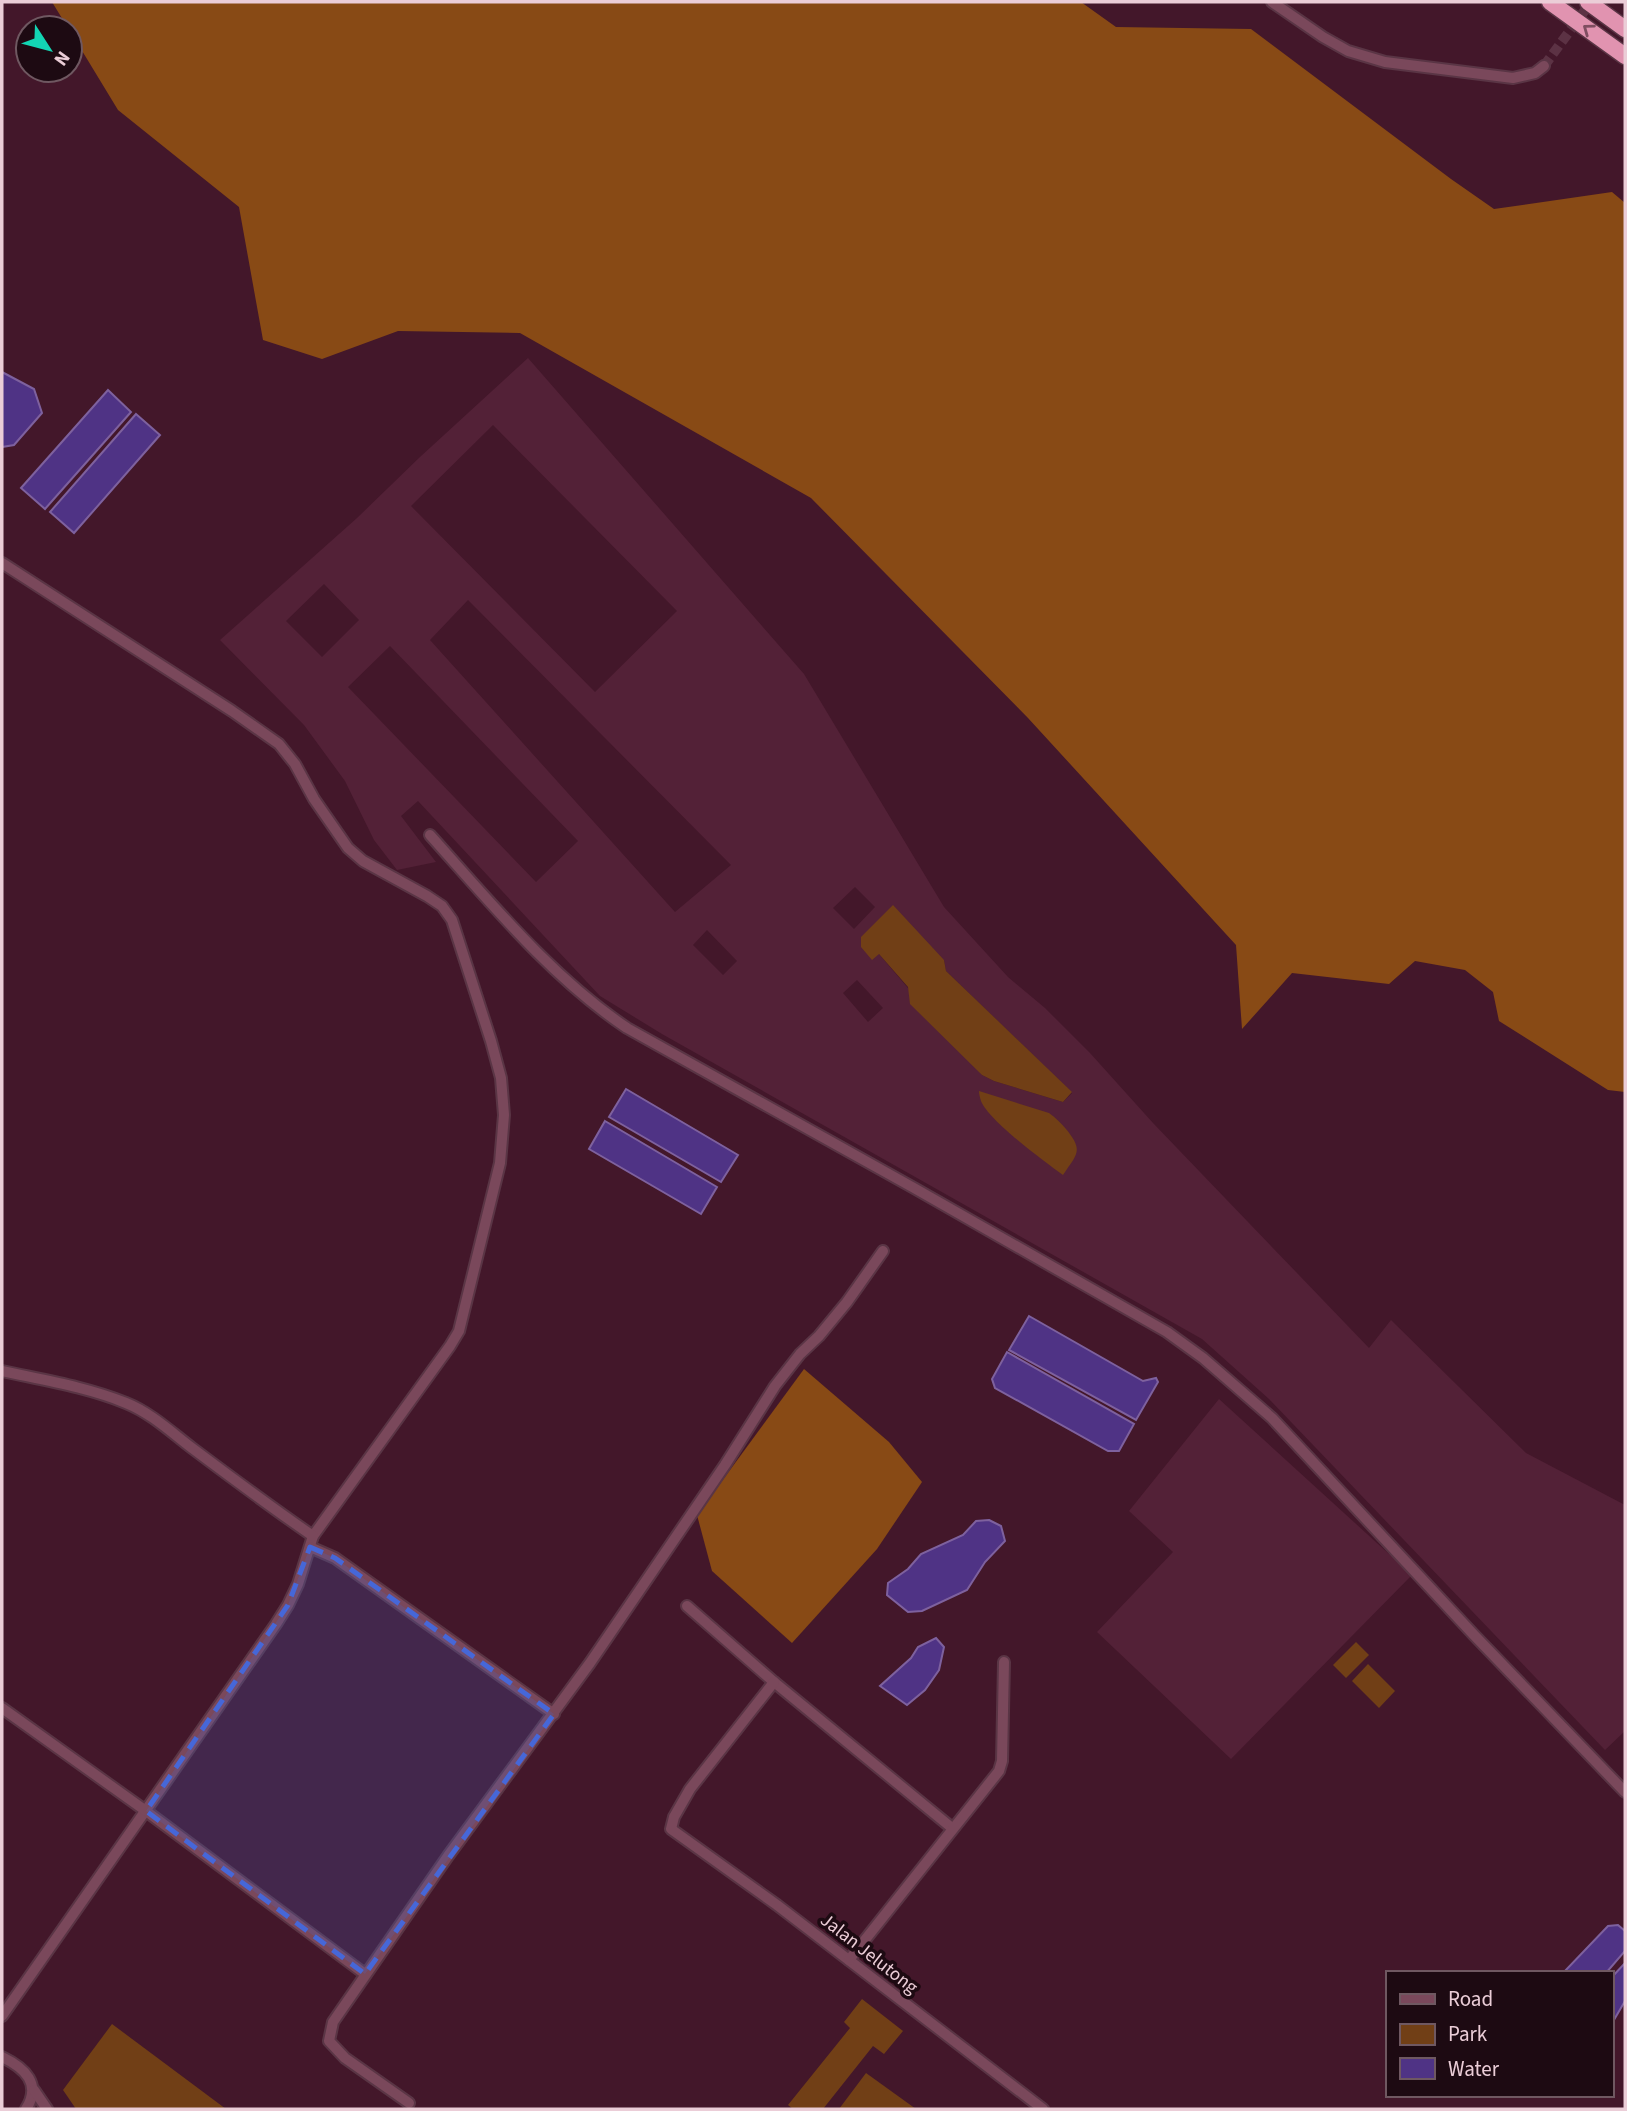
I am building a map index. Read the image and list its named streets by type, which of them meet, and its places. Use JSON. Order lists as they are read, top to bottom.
{
  "streets": {
    "street": ["Jalan Jelutong"]
  },
  "legend": ["Road", "Park", "Water"],
  "north": "bottom right"
}
